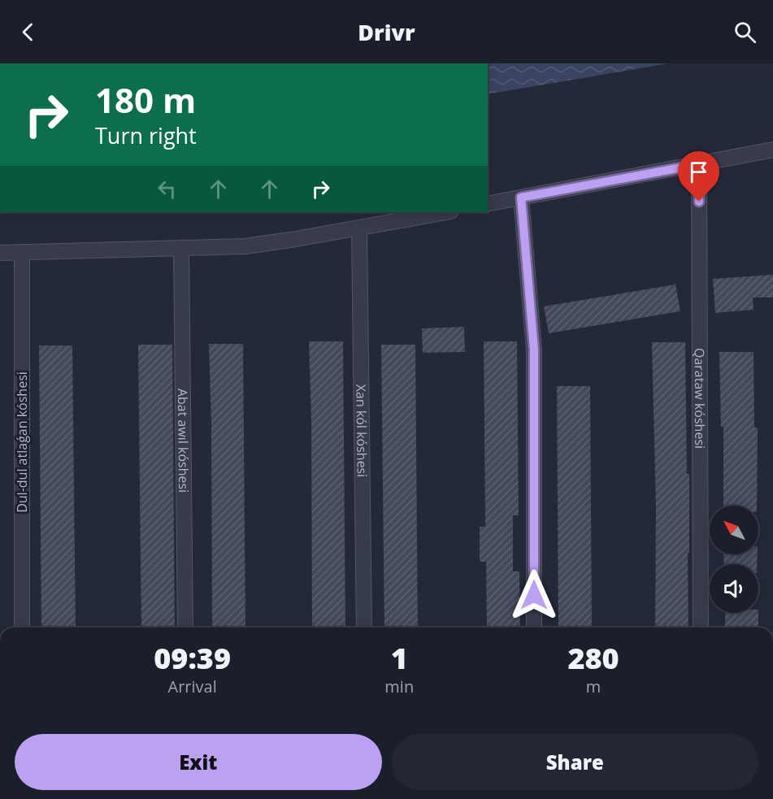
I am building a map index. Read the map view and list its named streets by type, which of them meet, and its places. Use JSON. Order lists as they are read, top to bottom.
{
  "streets": {
    "street": [
      "Qarataw kóshesi",
      "Xan kól kóshesi",
      "Abat awıl kóshesi",
      "Dul-dul atlaǵan kóshesi"
    ]
  },
  "north": "top left",
  "page": {
    "header": "Drivr",
    "turn": ["180 m", "Turn right"],
    "eta": [
      "09:39",
      "Arrival",
      "1",
      "min",
      "280",
      "m"
    ],
    "buttons": ["Exit", "Share"]
  }
}
